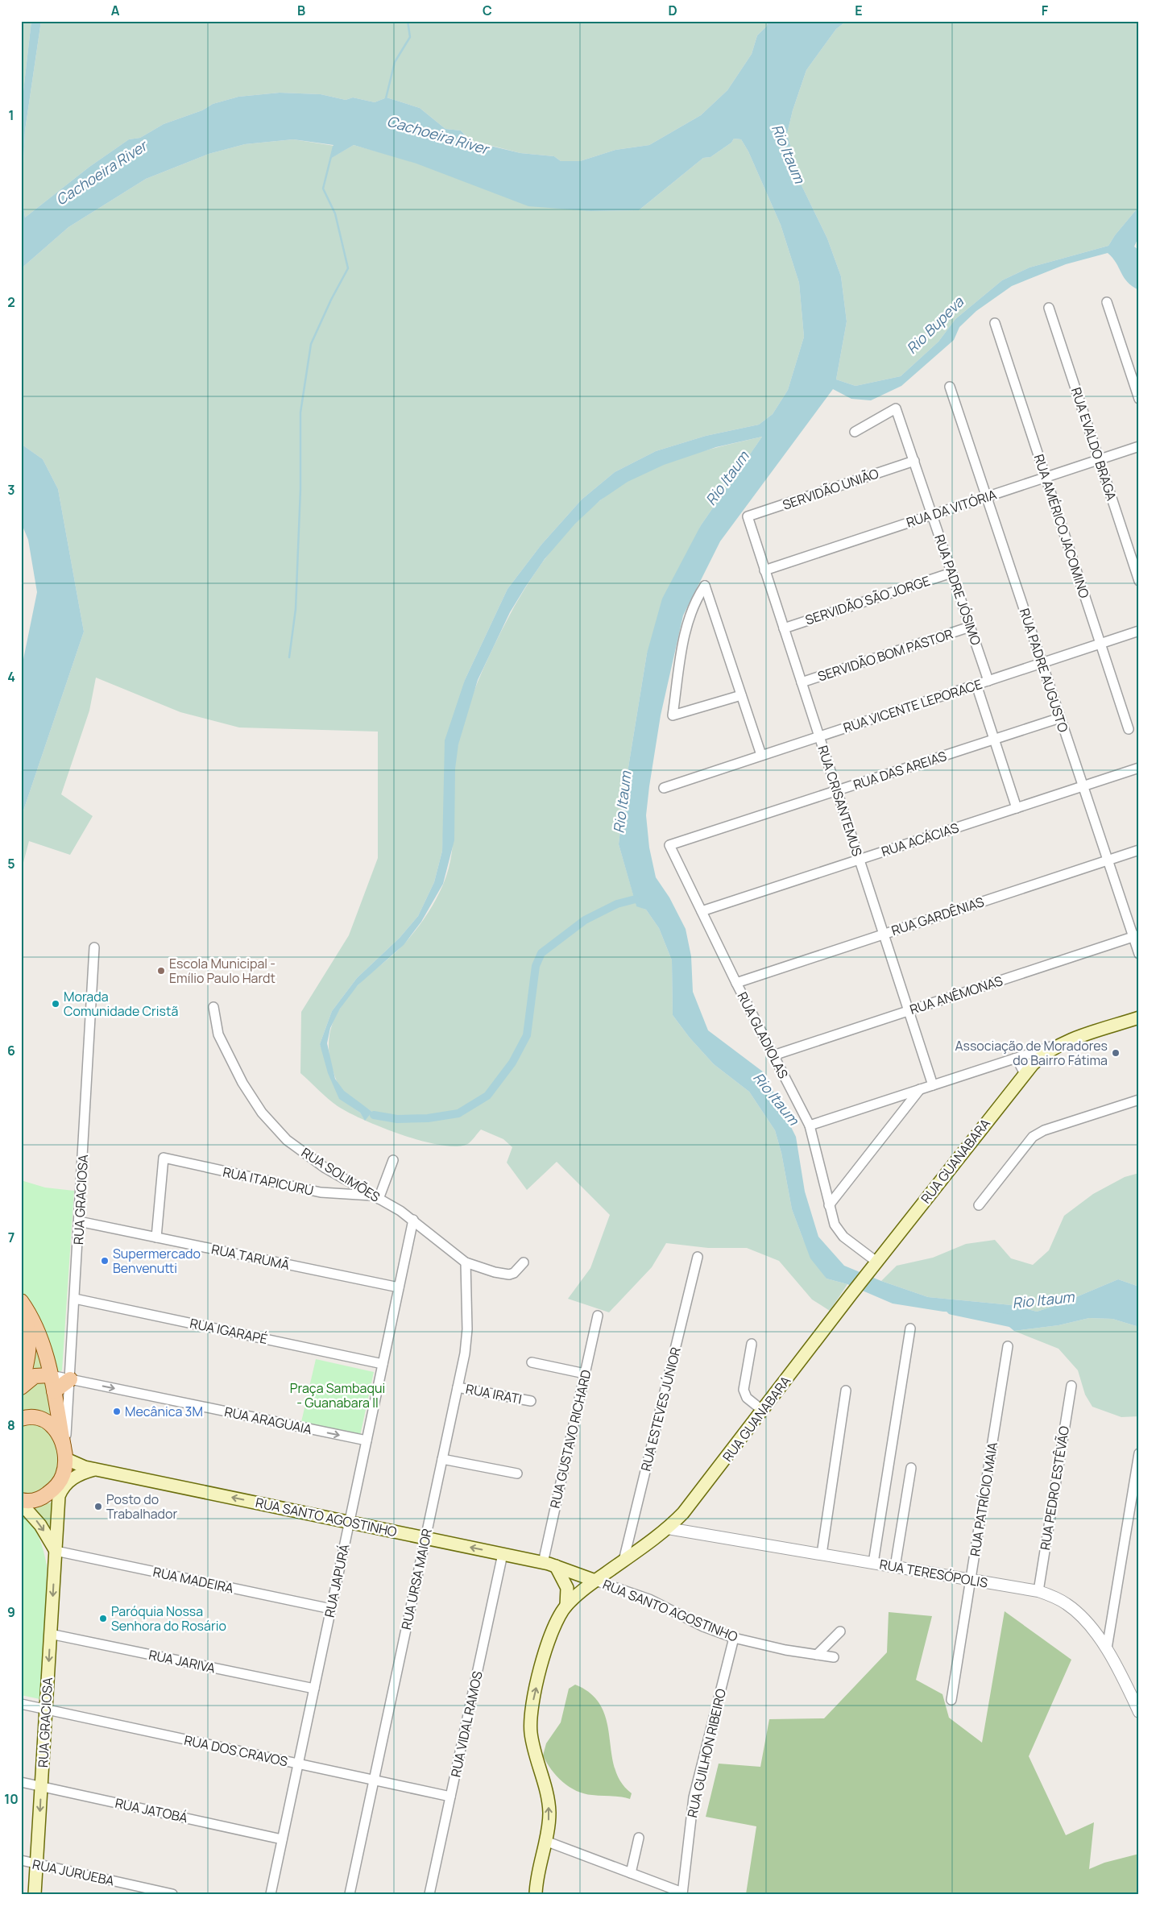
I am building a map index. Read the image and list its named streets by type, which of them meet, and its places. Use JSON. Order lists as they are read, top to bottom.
{
  "streets": {
    "main road": ["RUA GUANABARA", "RUA GRACIOSA", "RUA SANTO AGOSTINHO"],
    "street": [
      "RUA EVALDO BRAGA",
      "SERVIDÃO UNIÃO",
      "RUA DA VITÓRIA",
      "RUA AMÉRICO JACOMINO",
      "RUA PADRE JÓSIMO",
      "SERVIDÃO SÃO JORGE",
      "SERVIDÃO BOM PASTOR",
      "RUA PADRE AUGUSTO",
      "RUA VICENTE LEPORACE",
      "RUA DAS AREIAS",
      "RUA CRISANTEMUS",
      "RUA ACÁCIAS",
      "RUA GARDÊNIAS",
      "RUA ANÊMONAS",
      "RUA GLADIOLAS",
      "RUA SOLIMÕES",
      "RUA ITAPICURU",
      "RUA TARUMÃ",
      "RUA IGARAPÉ",
      "RUA IRATI",
      "RUA ESTEVES JÚNIOR",
      "RUA ARAGUAIA",
      "RUA GUSTAVO RICHARD",
      "RUA PEDRO ESTÊVÃO",
      "RUA PATRÍCIO MAIA",
      "RUA TERESÓPOLIS",
      "RUA URSA MAIOR",
      "RUA MADEIRA",
      "RUA JAPURÁ",
      "RUA JARIVA",
      "RUA VIDAL RAMOS",
      "RUA DOS CRAVOS",
      "RUA GUILHON RIBEIRO",
      "RUA JATOBÁ",
      "RUA JURUEBA"
    ]
  },
  "crossings": [
    ["RUA EVALDO BRAGA", "RUA DA VITÓRIA"],
    ["SERVIDÃO UNIÃO", "RUA PADRE JÓSIMO"],
    ["SERVIDÃO UNIÃO", "RUA CRISANTEMUS"],
    ["RUA DA VITÓRIA", "RUA AMÉRICO JACOMINO"],
    ["RUA DA VITÓRIA", "RUA PADRE JÓSIMO"],
    ["RUA DA VITÓRIA", "RUA PADRE AUGUSTO"],
    ["RUA DA VITÓRIA", "RUA CRISANTEMUS"],
    ["RUA AMÉRICO JACOMINO", "RUA VICENTE LEPORACE"],
    ["RUA PADRE JÓSIMO", "SERVIDÃO SÃO JORGE"],
    ["RUA PADRE JÓSIMO", "SERVIDÃO BOM PASTOR"],
    ["RUA PADRE JÓSIMO", "RUA VICENTE LEPORACE"],
    ["SERVIDÃO SÃO JORGE", "RUA CRISANTEMUS"],
    ["SERVIDÃO BOM PASTOR", "RUA CRISANTEMUS"],
    ["RUA PADRE AUGUSTO", "RUA VICENTE LEPORACE"],
    ["RUA PADRE AUGUSTO", "RUA DAS AREIAS"],
    ["RUA PADRE AUGUSTO", "RUA ACÁCIAS"],
    ["RUA PADRE AUGUSTO", "RUA GARDÊNIAS"],
    ["RUA PADRE AUGUSTO", "RUA ANÊMONAS"],
    ["RUA VICENTE LEPORACE", "RUA CRISANTEMUS"],
    ["RUA DAS AREIAS", "RUA CRISANTEMUS"],
    ["RUA DAS AREIAS", "RUA GLADIOLAS"],
    ["RUA CRISANTEMUS", "RUA ACÁCIAS"],
    ["RUA CRISANTEMUS", "RUA GARDÊNIAS"],
    ["RUA CRISANTEMUS", "RUA ANÊMONAS"],
    ["RUA ACÁCIAS", "RUA GLADIOLAS"],
    ["RUA GARDÊNIAS", "RUA GLADIOLAS"],
    ["RUA ANÊMONAS", "RUA GLADIOLAS"],
    ["RUA GLADIOLAS", "RUA GUANABARA"],
    ["RUA GUANABARA", "RUA ESTEVES JÚNIOR"],
    ["RUA GUANABARA", "RUA SANTO AGOSTINHO"],
    ["RUA GUANABARA", "RUA TERESÓPOLIS"],
    ["RUA SOLIMÕES", "RUA ITAPICURU"],
    ["RUA SOLIMÕES", "RUA URSA MAIOR"],
    ["RUA SOLIMÕES", "RUA JAPURÁ"],
    ["RUA ITAPICURU", "RUA TARUMÃ"],
    ["RUA GRACIOSA", "RUA TARUMÃ"],
    ["RUA GRACIOSA", "RUA IGARAPÉ"],
    ["RUA GRACIOSA", "RUA ARAGUAIA"],
    ["RUA GRACIOSA", "RUA SANTO AGOSTINHO"],
    ["RUA GRACIOSA", "RUA MADEIRA"],
    ["RUA GRACIOSA", "RUA JARIVA"],
    ["RUA GRACIOSA", "RUA DOS CRAVOS"],
    ["RUA GRACIOSA", "RUA JATOBÁ"],
    ["RUA GRACIOSA", "RUA JURUEBA"],
    ["RUA TARUMÃ", "RUA JAPURÁ"],
    ["RUA IGARAPÉ", "RUA JAPURÁ"],
    ["RUA IRATI", "RUA URSA MAIOR"],
    ["RUA ARAGUAIA", "RUA JAPURÁ"],
    ["RUA GUSTAVO RICHARD", "RUA SANTO AGOSTINHO"],
    ["RUA PEDRO ESTÊVÃO", "RUA TERESÓPOLIS"],
    ["RUA PATRÍCIO MAIA", "RUA TERESÓPOLIS"],
    ["RUA SANTO AGOSTINHO", "RUA URSA MAIOR"],
    ["RUA SANTO AGOSTINHO", "RUA JAPURÁ"],
    ["RUA SANTO AGOSTINHO", "RUA VIDAL RAMOS"],
    ["RUA SANTO AGOSTINHO", "RUA GUILHON RIBEIRO"],
    ["RUA URSA MAIOR", "RUA DOS CRAVOS"],
    ["RUA MADEIRA", "RUA JAPURÁ"],
    ["RUA JAPURÁ", "RUA JARIVA"],
    ["RUA JAPURÁ", "RUA DOS CRAVOS"],
    ["RUA JAPURÁ", "RUA JATOBÁ"],
    ["RUA VIDAL RAMOS", "RUA DOS CRAVOS"]
  ],
  "one_way": ["RUA ARAGUAIA", "RUA SANTO AGOSTINHO"],
  "water": ["Cachoeira River", "Rio Itaum", "Rio Bupeva"],
  "parks": ["Praça Sambaqui - Guanabara II"],
  "places": [
    "Escola Municipal - Emílio Paulo Hardt",
    "Morada Comunidade Cristã",
    "Associação de Moradores do Bairro Fátima",
    "Supermercado Benvenutti",
    "Mecânica 3M",
    "Posto do Trabalhador",
    "Paróquia Nossa Senhora do Rosário"
  ],
  "grid": {
    "columns": [
      "A",
      "B",
      "C",
      "D",
      "E",
      "F"
    ],
    "rows": [
      "1",
      "2",
      "3",
      "4",
      "5",
      "6",
      "7",
      "8",
      "9",
      "10"
    ]
  }
}
